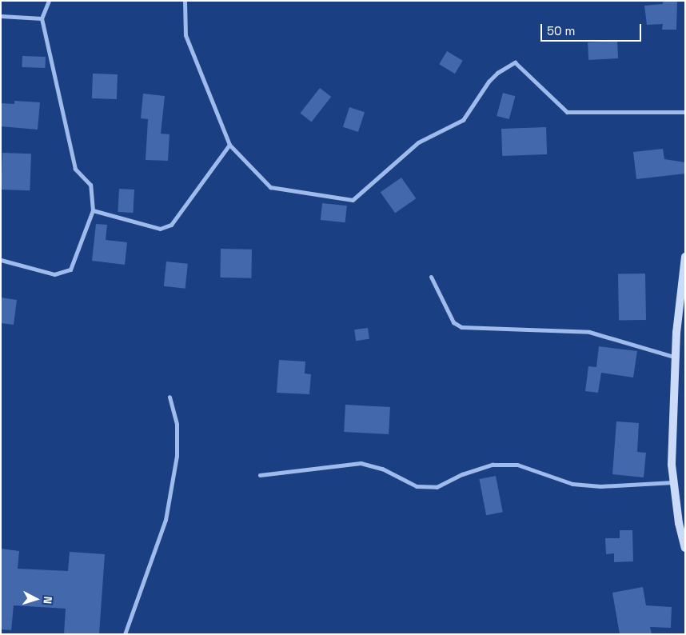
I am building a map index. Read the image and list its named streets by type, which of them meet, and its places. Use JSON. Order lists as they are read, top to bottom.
{
  "scale_bar": "50 m",
  "north": "right"
}
